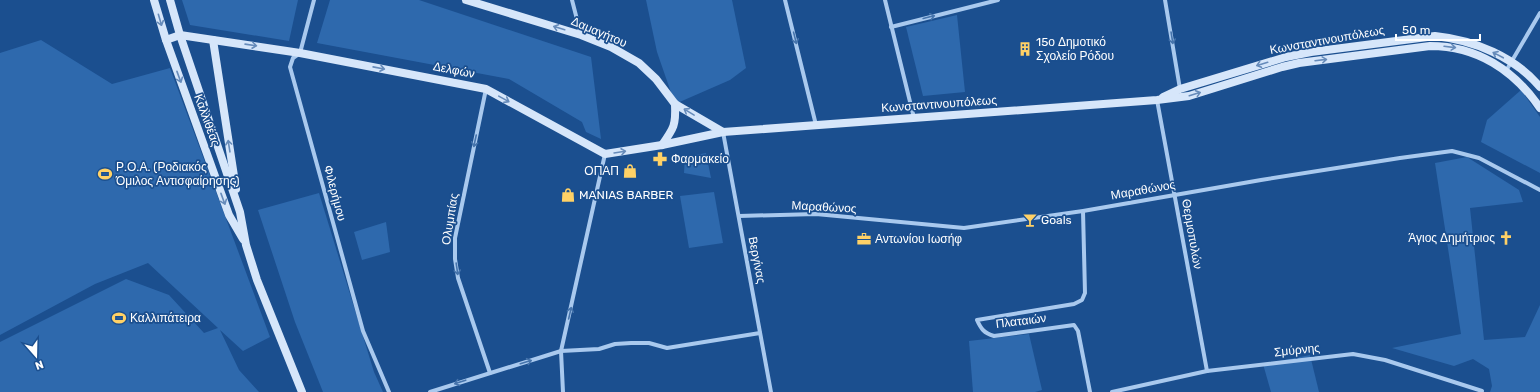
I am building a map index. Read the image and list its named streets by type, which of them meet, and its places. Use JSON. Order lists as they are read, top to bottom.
{
  "streets": {
    "main road": [
      "Δαμαγήτου",
      "Κωνσταντινουπόλεως",
      "Δελφών",
      "Καλλιθέας"
    ],
    "street": [
      "Μαραθώνος",
      "Φιλερήμου",
      "Ολυμπίας",
      "Θερμοπυλών",
      "Βεργίνας",
      "Πλαταιών",
      "Σμύρνης"
    ]
  },
  "crossings": [
    ["Δαμαγήτου", "Κωνσταντινουπόλεως"],
    ["Δαμαγήτου", "Βεργίνας"],
    ["Κωνσταντινουπόλεως", "Θερμοπυλών"],
    ["Κωνσταντινουπόλεως", "Βεργίνας"],
    ["Δελφών", "Καλλιθέας"],
    ["Δελφών", "Φιλερήμου"],
    ["Δελφών", "Ολυμπίας"],
    ["Μαραθώνος", "Θερμοπυλών"],
    ["Μαραθώνος", "Βεργίνας"],
    ["Μαραθώνος", "Πλαταιών"],
    ["Θερμοπυλών", "Σμύρνης"]
  ],
  "one_way": ["Δαμαγήτου", "Δελφών", "Ολυμπίας"],
  "places": {
    "building": ["15ο Δημοτικό Σχολείο Ρόδου"],
    "pharmacy": ["Φαρμακείο"],
    "shop": ["ΟΠΑΠ", "MANIAS BARBER"],
    "sports": ["Ρ.Ο.Α. (Ροδιακός Όμιλος Αντισφαίρησης)", "Καλλιπάτειρα"],
    "bar": ["Goals"],
    "church": ["Άγιος Δημήτριος"],
    "office": ["Αντωνίου Ιωσήφ"]
  },
  "scale_bar": "50 m",
  "north": "bottom"
}
